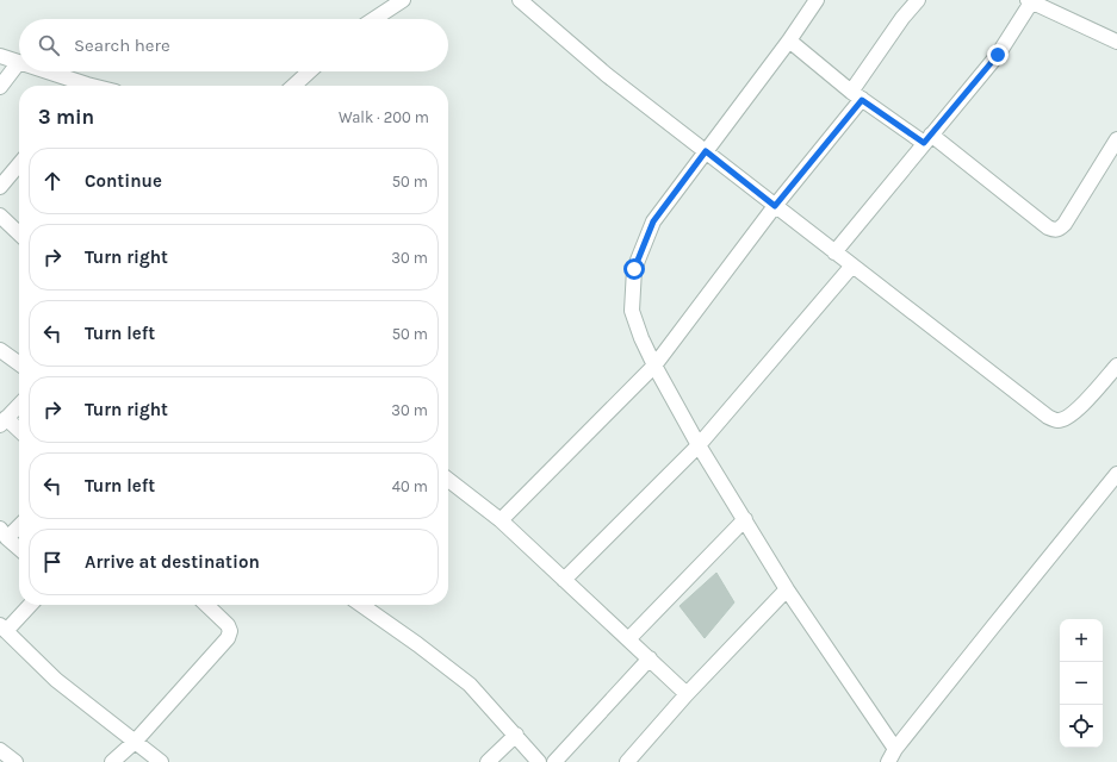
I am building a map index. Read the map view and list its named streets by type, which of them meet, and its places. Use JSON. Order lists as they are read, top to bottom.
{
  "page": {
    "search": "Search here",
    "heading": ["3 min", "Walk · 200 m"],
    "list": [
      ["Continue", "50 m"],
      ["Turn right", "30 m"],
      ["Turn left", "50 m"],
      ["Turn right", "30 m"],
      ["Turn left", "40 m"],
      "Arrive at destination"
    ],
    "map_buttons": ["+", "−"]
  }
}
